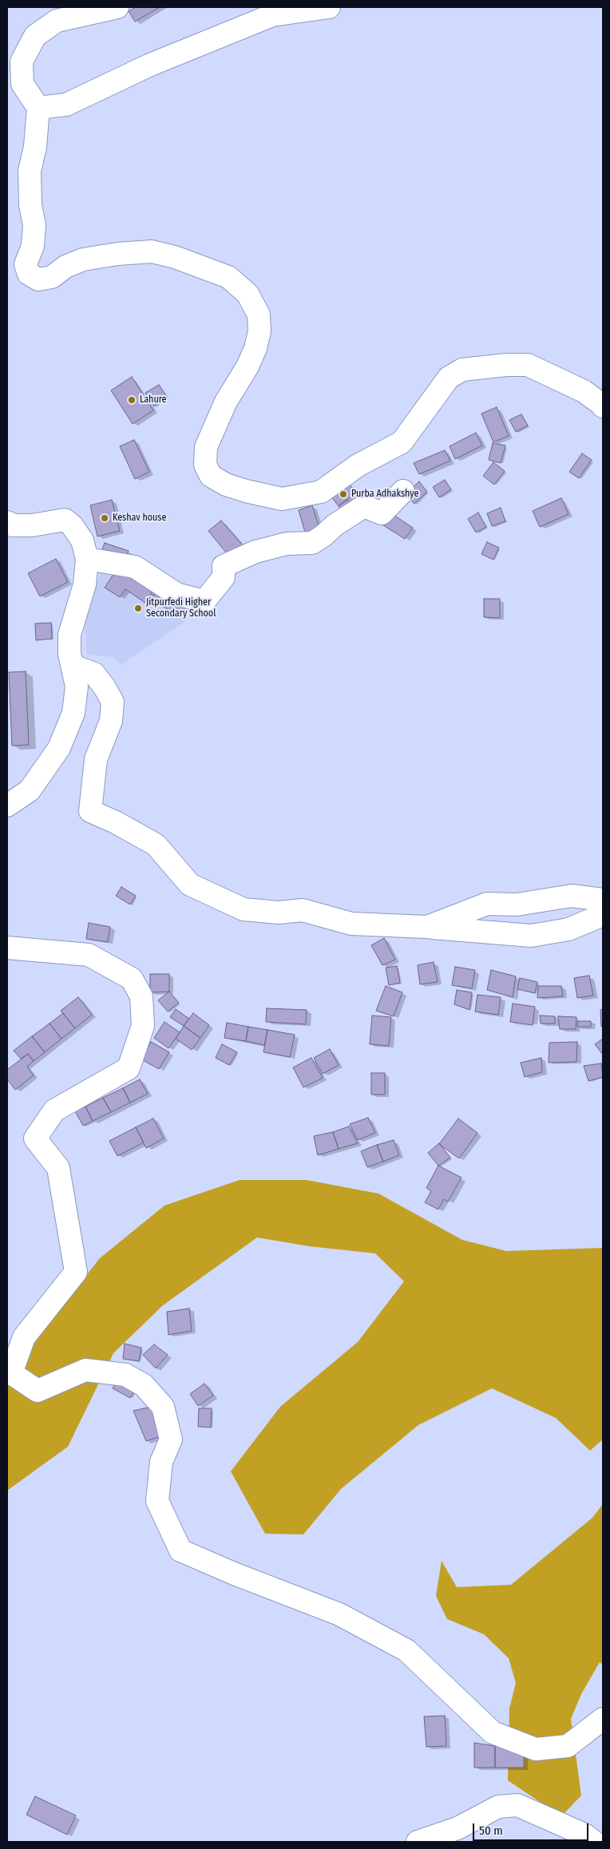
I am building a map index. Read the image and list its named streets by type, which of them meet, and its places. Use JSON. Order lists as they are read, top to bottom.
{
  "places": [
    "Lahure",
    "Purba Adhakshye",
    "Keshav house",
    "Jitpurfedi Higher Secondary School"
  ],
  "scale_bar": "50 m"
}
